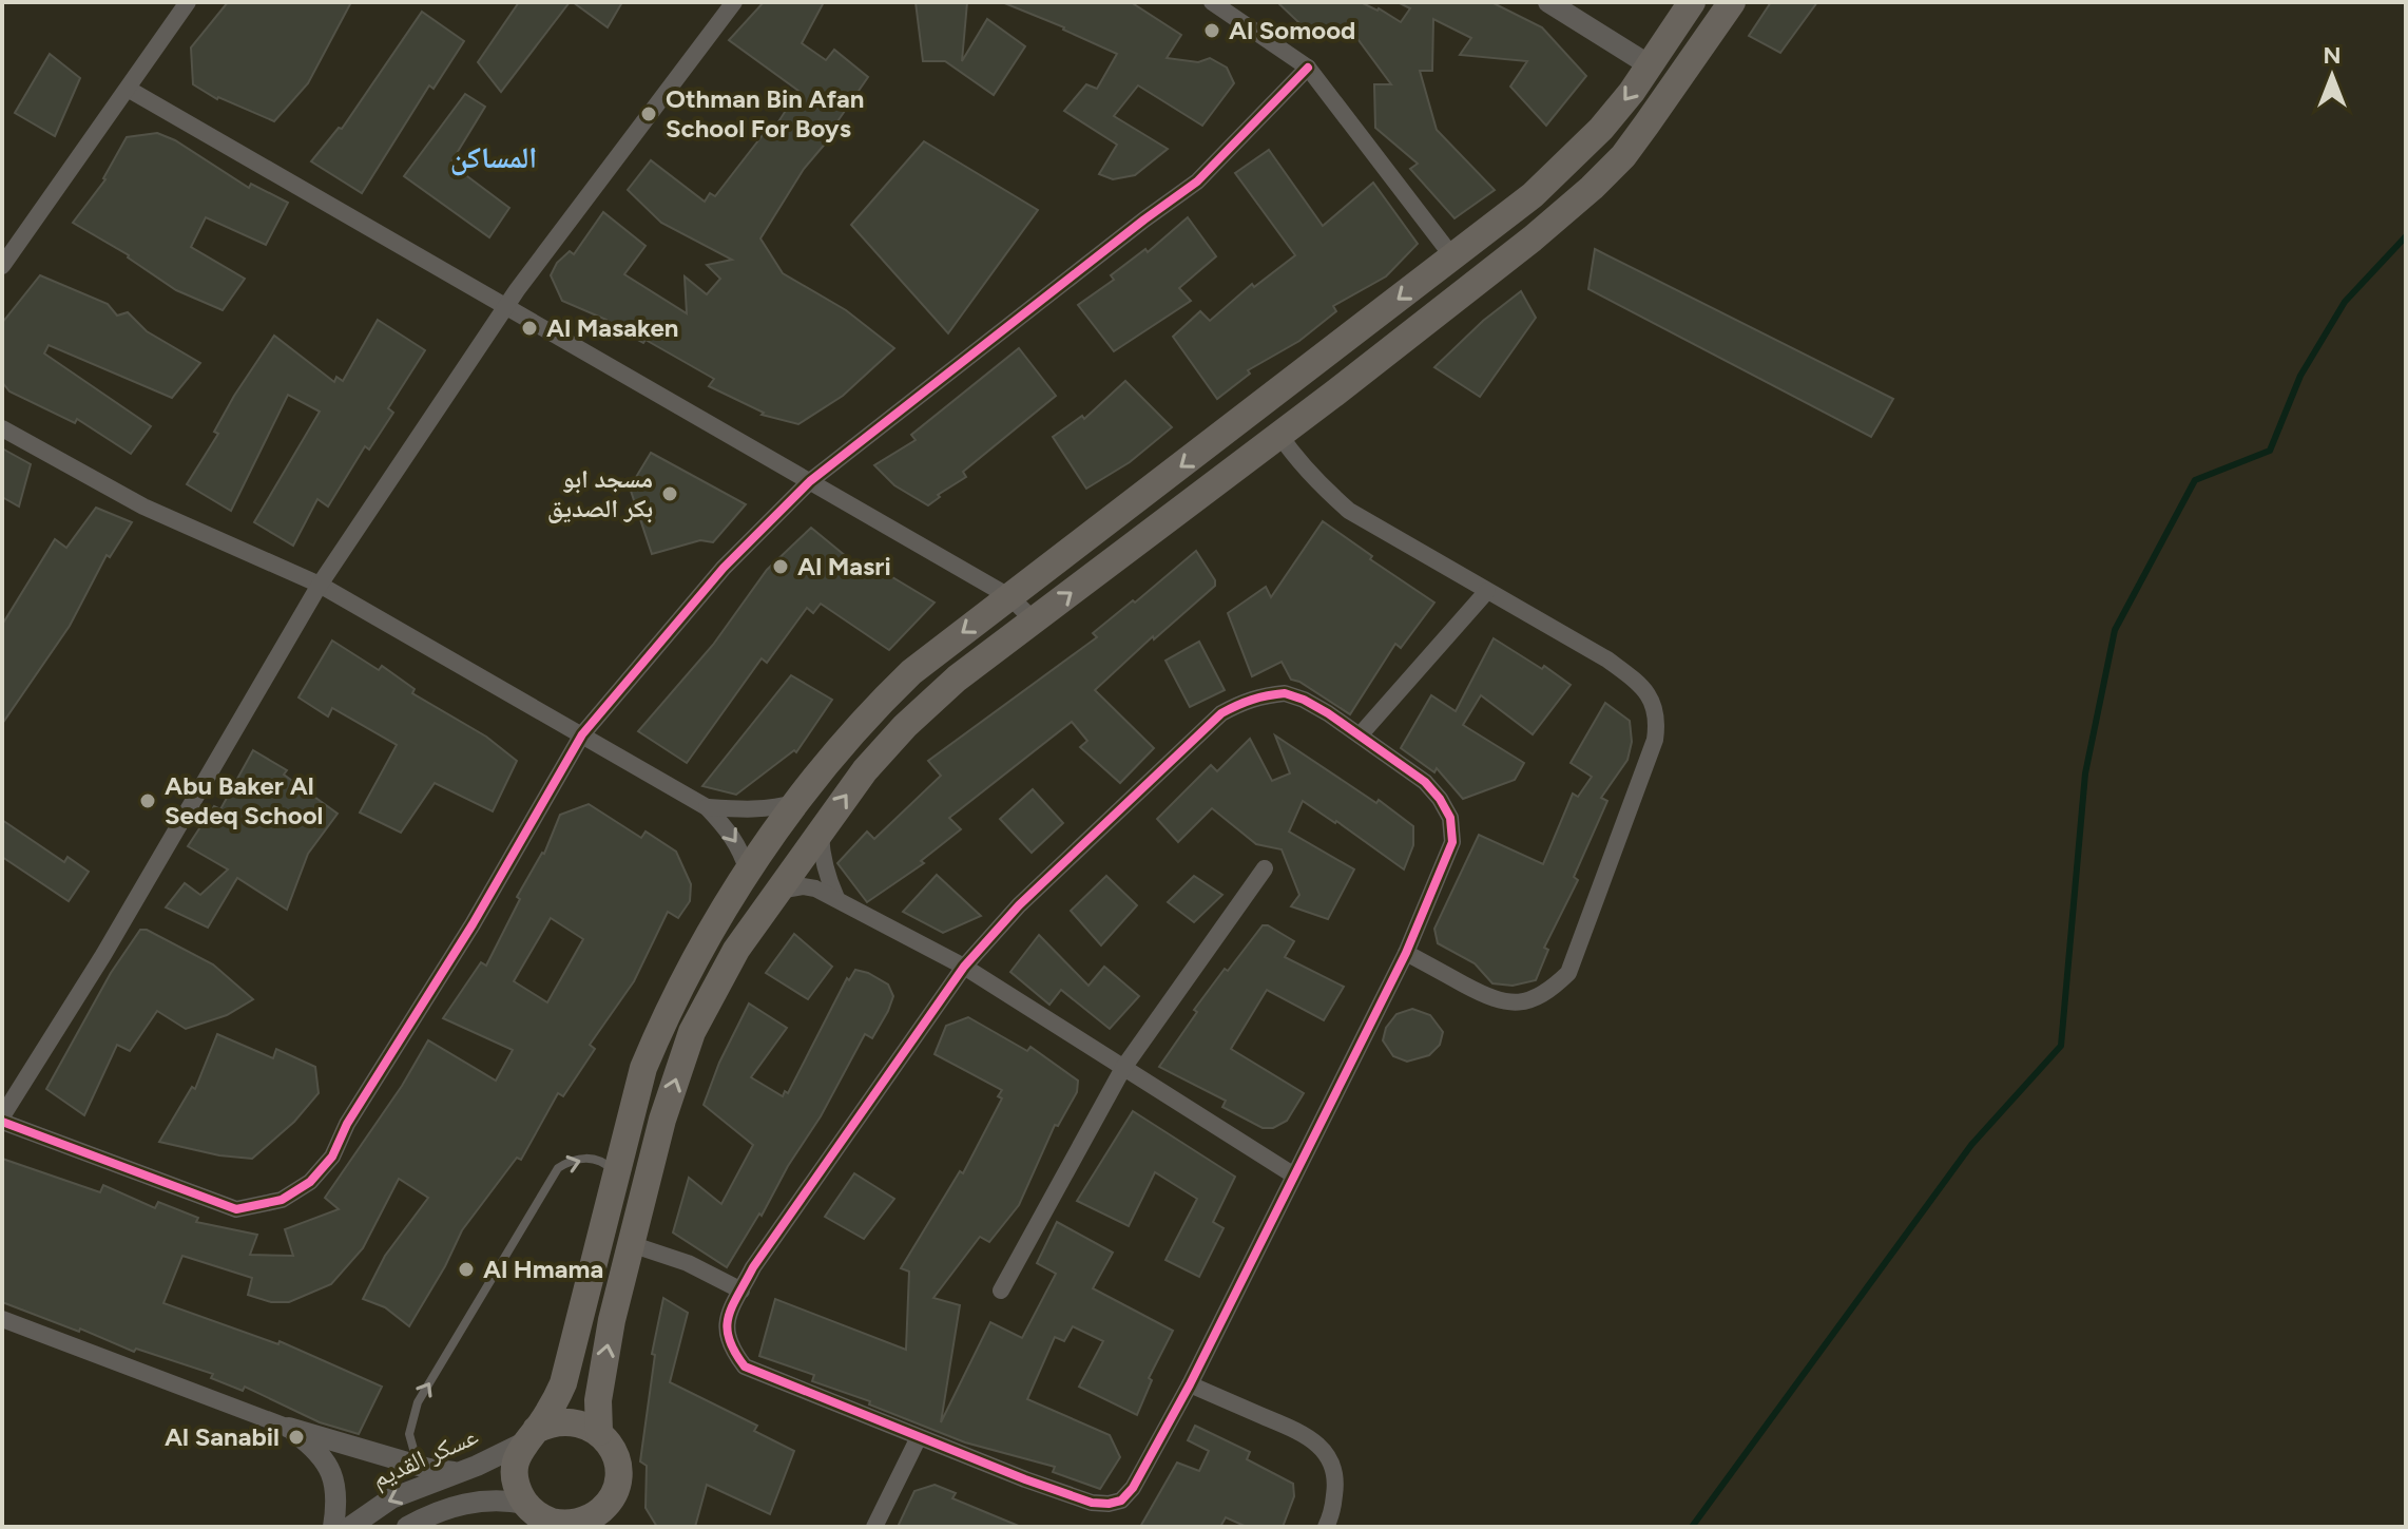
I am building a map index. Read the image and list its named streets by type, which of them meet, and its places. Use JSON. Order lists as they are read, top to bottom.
{
  "streets": {
    "street": ["عسكر القديم"]
  },
  "one_way": ["عسكر القديم"],
  "districts": ["المساكن"],
  "places": [
    "Al Somood",
    "Othman Bin Afan School For Boys",
    "Al Masaken",
    "مسجد ابو بكر الصديق",
    "Al Masri",
    "Abu Baker Al Sedeq School",
    "Al Hmama",
    "Al Sanabil"
  ],
  "north": "top"
}
